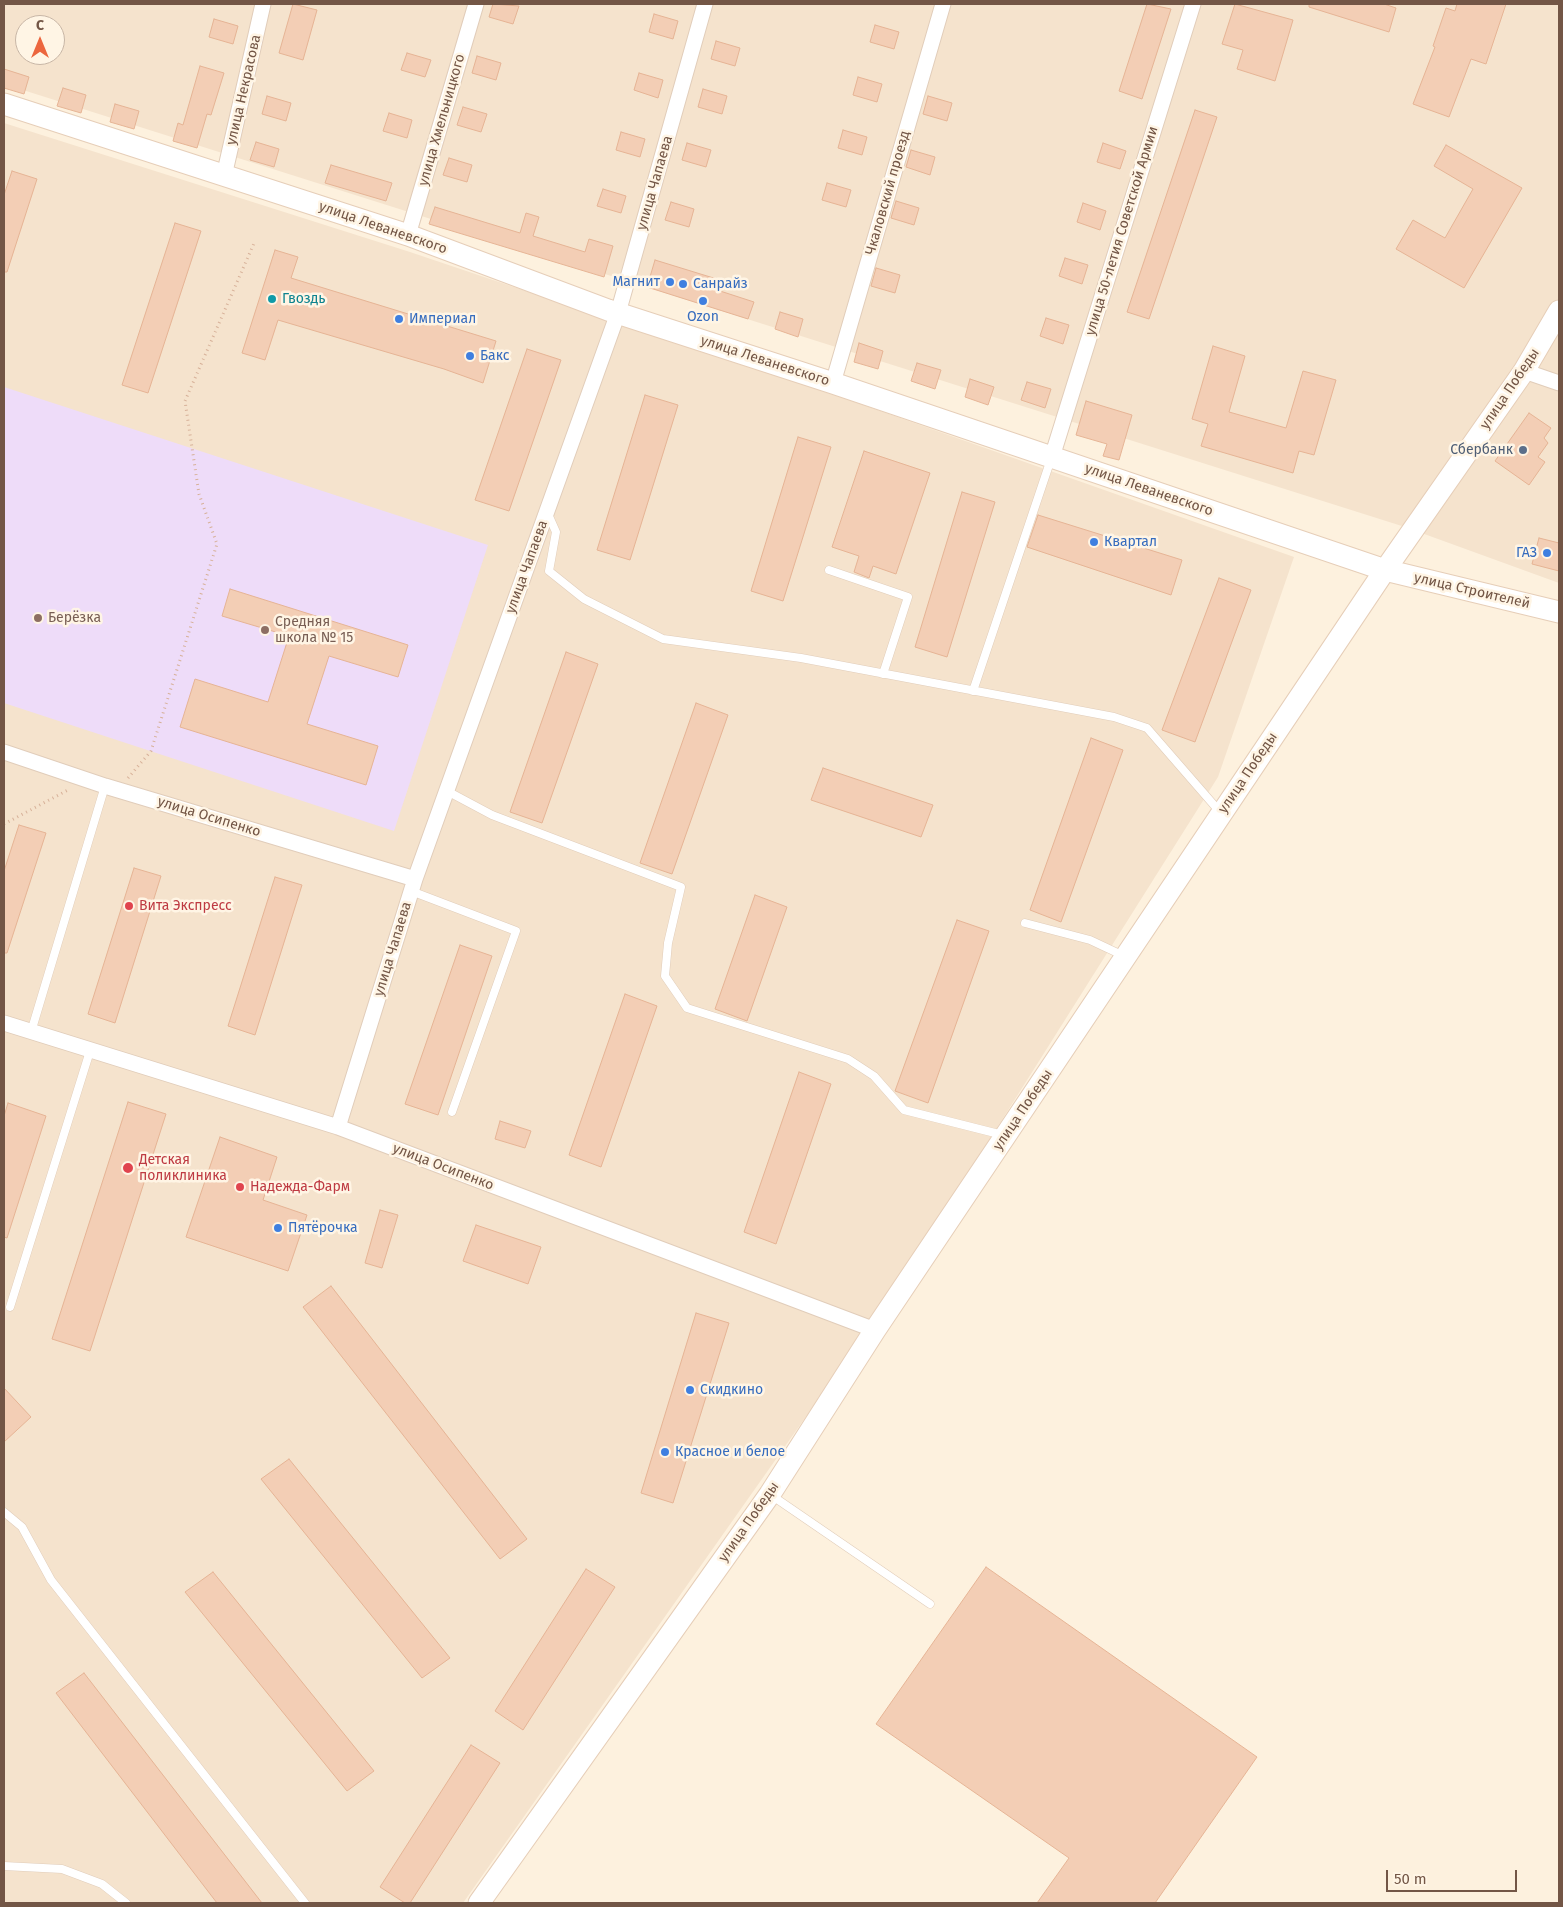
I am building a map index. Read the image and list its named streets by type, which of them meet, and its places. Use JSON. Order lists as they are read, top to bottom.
{
  "streets": {
    "street": [
      "улица Некрасова",
      "улица Хмельницкого",
      "улица Чапаева",
      "Чкаловский проезд",
      "улица Леваневского",
      "улица 50-летия Советской Армии",
      "улица Победы",
      "улица Строителей",
      "улица Осипенко"
    ]
  },
  "crossings": [
    ["улица Некрасова", "улица Леваневского"],
    ["улица Хмельницкого", "улица Леваневского"],
    ["улица Чапаева", "улица Леваневского"],
    ["улица Чапаева", "улица Осипенко"],
    ["Чкаловский проезд", "улица Леваневского"],
    ["улица Леваневского", "улица 50-летия Советской Армии"],
    ["улица Леваневского", "улица Победы"],
    ["улица Леваневского", "улица Строителей"],
    ["улица Победы", "улица Строителей"],
    ["улица Победы", "улица Осипенко"]
  ],
  "places": [
    "Магнит",
    "Санрайз",
    "Гвоздь",
    "Ozon",
    "Империал",
    "Бакс",
    "Сбербанк",
    "Квартал",
    "ГАЗ",
    "Берёзка",
    "Средняя школа № 15",
    "Вита Экспресс",
    "Детская поликлиника",
    "Надежда-Фарм",
    "Пятёрочка",
    "Скидкино",
    "Красное и белое"
  ],
  "scale_bar": "50 m",
  "north": "top"
}
